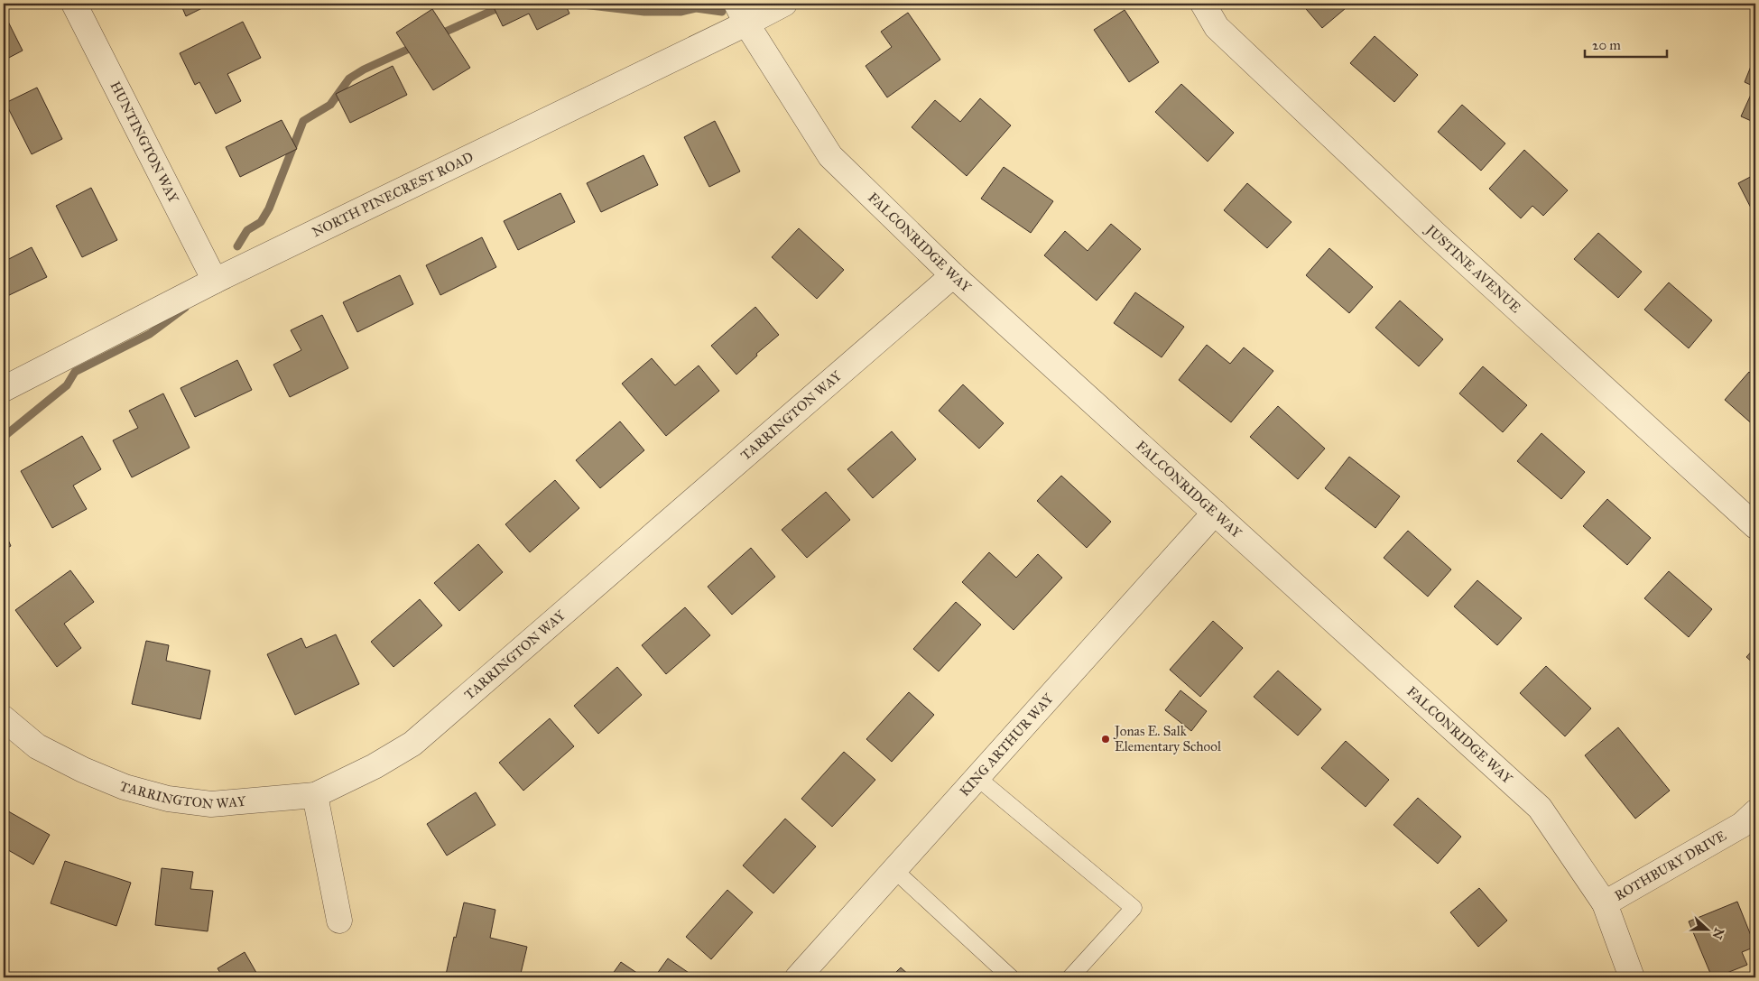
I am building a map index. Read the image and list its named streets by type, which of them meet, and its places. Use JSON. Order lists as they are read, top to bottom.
{
  "streets": {
    "street": [
      "HUNTINGTON WAY",
      "NORTH PINECREST ROAD",
      "FALCONRIDGE WAY",
      "JUSTINE AVENUE",
      "TARRINGTON WAY",
      "KING ARTHUR WAY",
      "ROTHBURY DRIVE"
    ]
  },
  "crossings": [
    ["HUNTINGTON WAY", "NORTH PINECREST ROAD"],
    ["NORTH PINECREST ROAD", "FALCONRIDGE WAY"],
    ["FALCONRIDGE WAY", "TARRINGTON WAY"],
    ["FALCONRIDGE WAY", "KING ARTHUR WAY"],
    ["FALCONRIDGE WAY", "ROTHBURY DRIVE"]
  ],
  "places": ["Jonas E. Salk Elementary School"],
  "scale_bar": "20 m",
  "north": "right"
}
